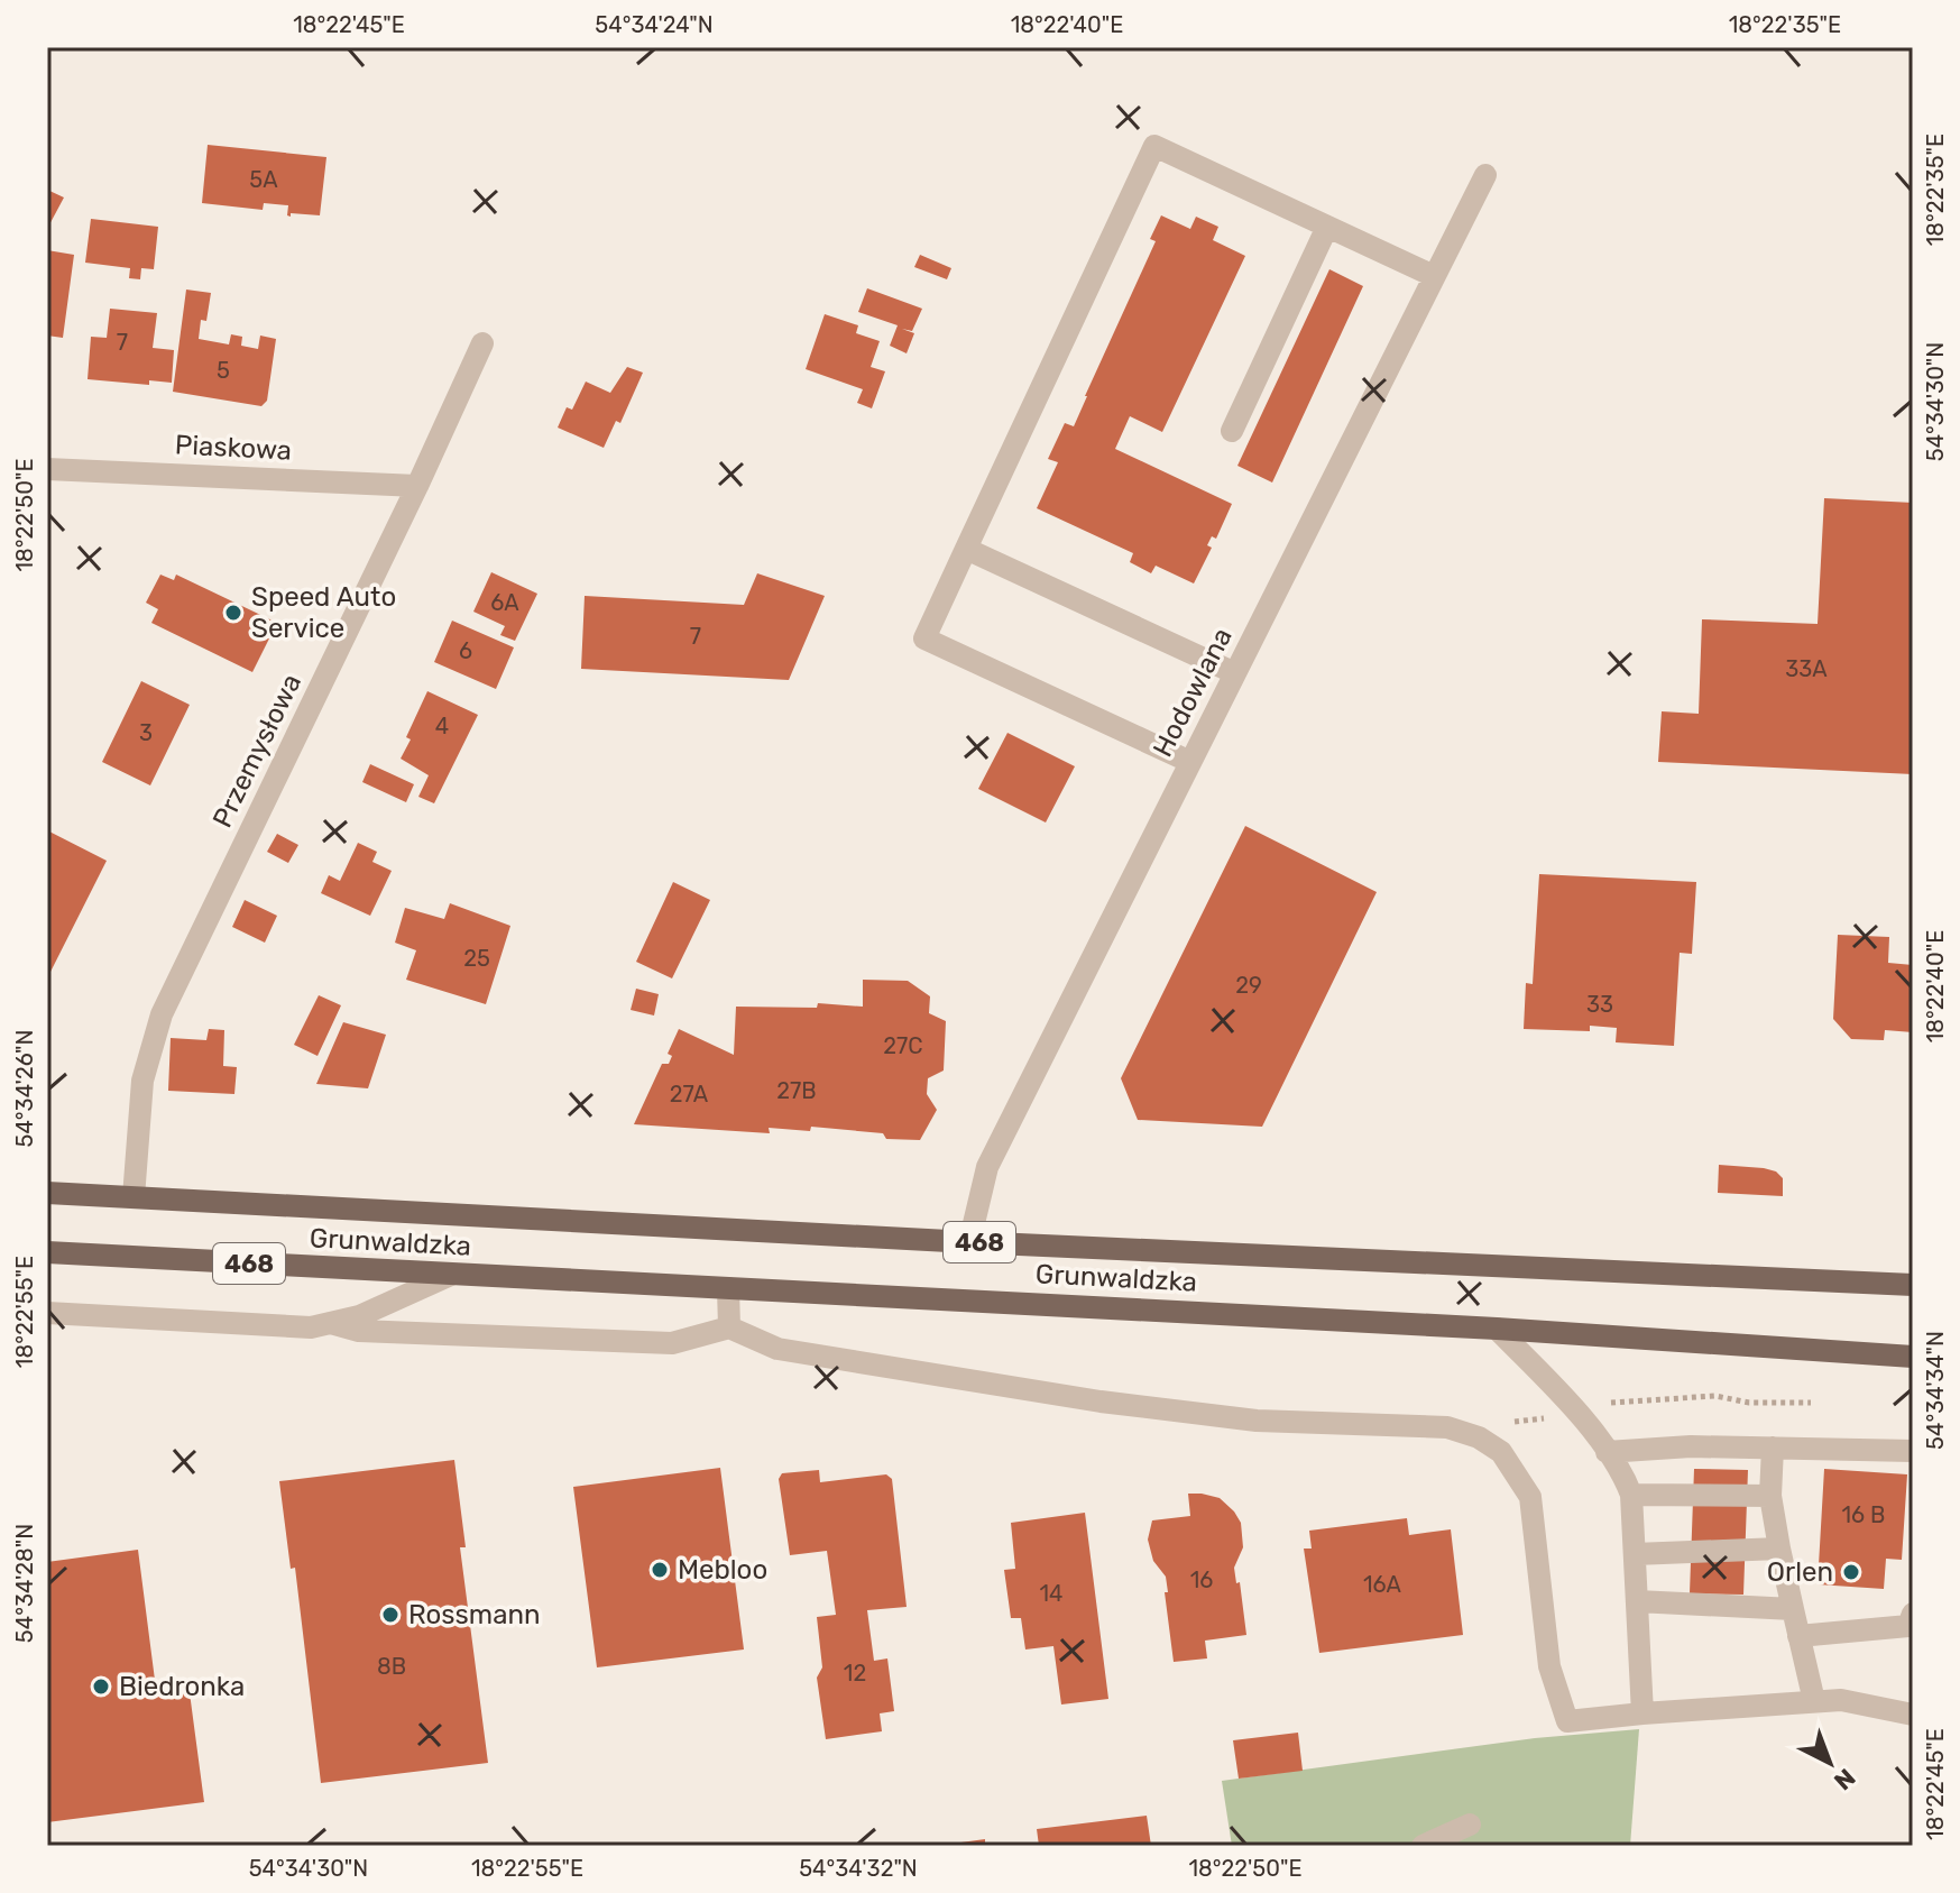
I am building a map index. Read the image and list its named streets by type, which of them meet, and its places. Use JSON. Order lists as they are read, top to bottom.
{
  "streets": {
    "main road": ["Grunwaldzka", "468"],
    "street": ["Piaskowa", "Hodowlana", "Przemysłowa"]
  },
  "crossings": [
    ["Piaskowa", "Przemysłowa"],
    ["Hodowlana", "Grunwaldzka"],
    ["Przemysłowa", "Grunwaldzka"]
  ],
  "places": [
    "Speed Auto Service",
    "Mebloo",
    "Orlen",
    "Rossmann",
    "Biedronka"
  ],
  "house_numbers": [
    "5A",
    "7",
    "5",
    "6A",
    "7",
    "6",
    "33A",
    "4",
    "3",
    "25",
    "29",
    "33",
    "27C",
    "27B",
    "27A",
    "16 B",
    "16",
    "16A",
    "14",
    "8B",
    "12"
  ],
  "north": "bottom right",
  "coordinates": [
    "18°22'45\"E",
    "54°34'24\"N",
    "18°22'40\"E",
    "18°22'35\"E",
    "54°34'30\"N",
    "18°22'50\"E",
    "54°34'26\"N",
    "18°22'55\"E",
    "54°34'34\"N",
    "54°34'28\"N",
    "54°34'32\"N"
  ]
}
